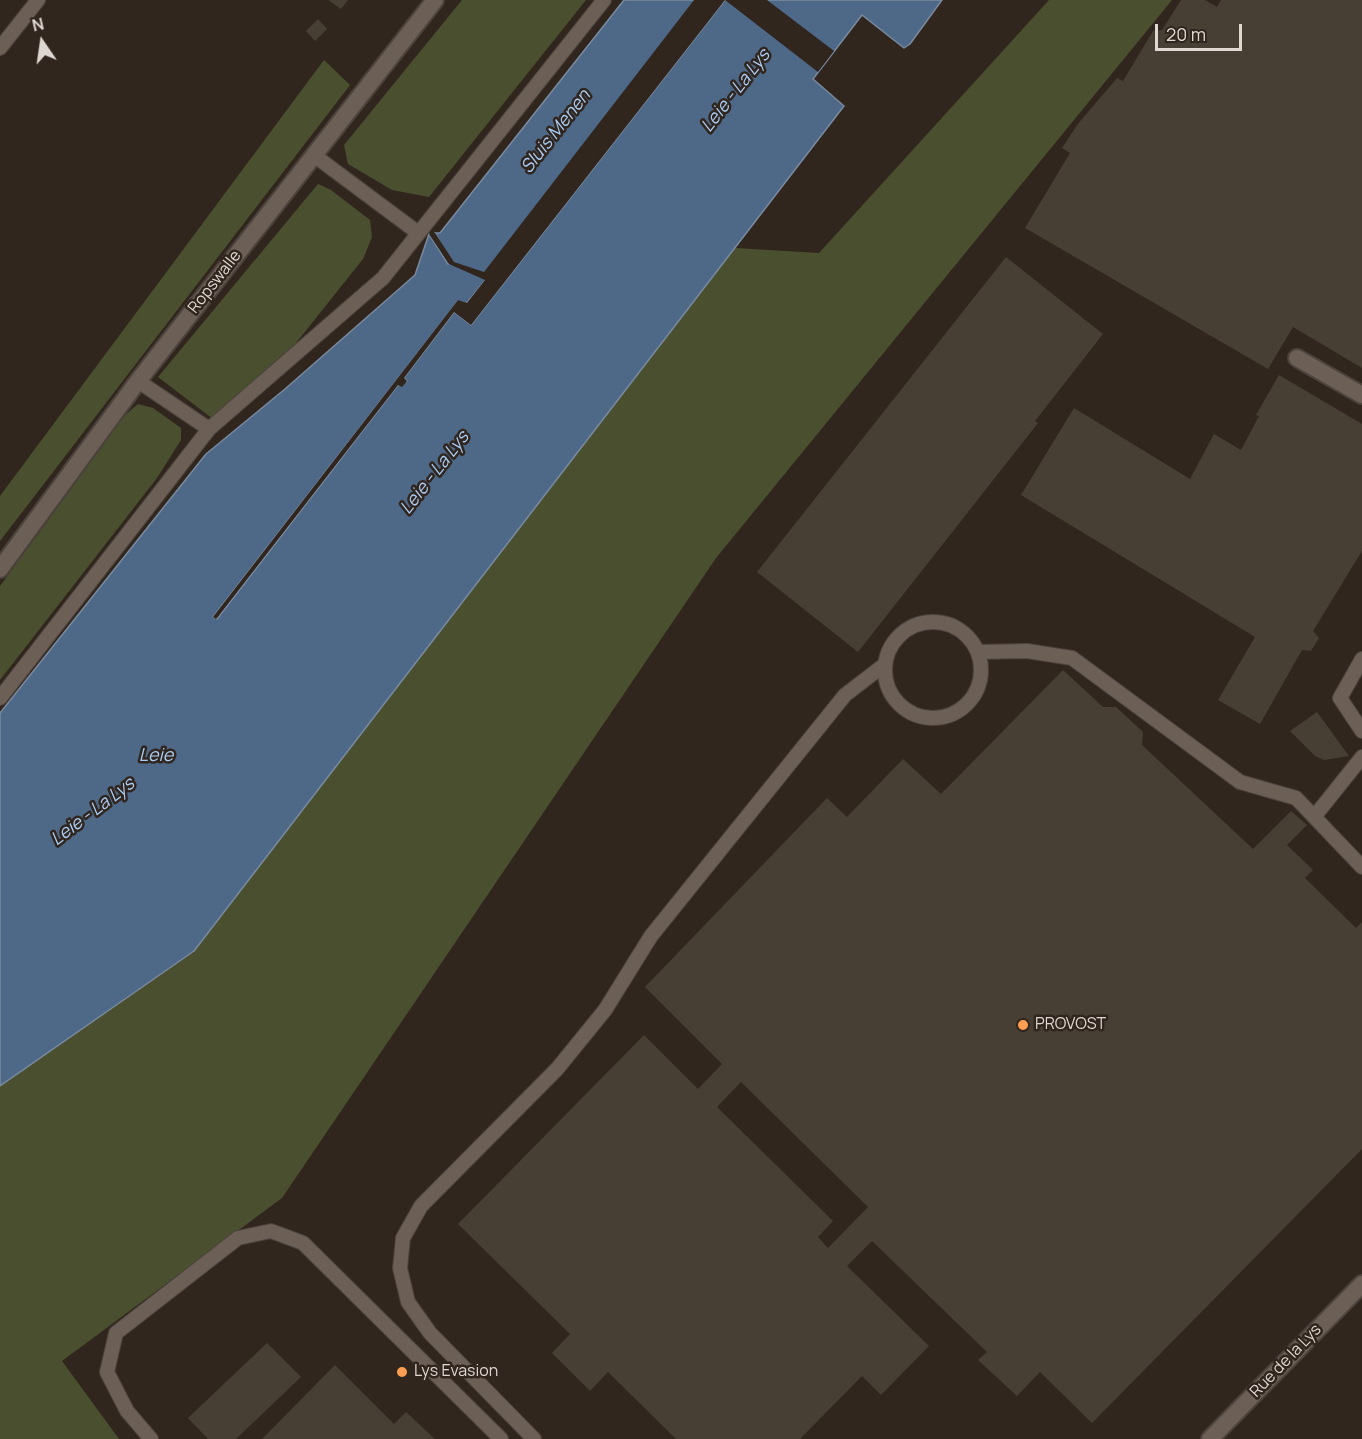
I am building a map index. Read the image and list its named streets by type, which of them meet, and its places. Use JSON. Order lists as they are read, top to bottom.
{
  "streets": {
    "street": ["Ropswalle", "Rue de la Lys"]
  },
  "water": ["Leie - La Lys", "Sluis Menen", "Leie"],
  "places": ["PROVOST", "Lys Evasion"],
  "scale_bar": "20 m",
  "north": "top"
}
